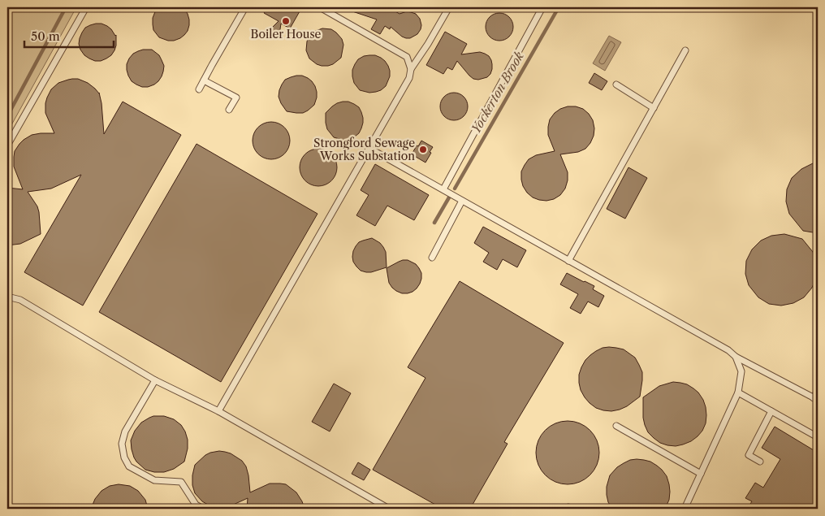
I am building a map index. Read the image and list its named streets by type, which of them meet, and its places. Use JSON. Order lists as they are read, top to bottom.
{
  "water": ["Yockerton Brook"],
  "places": ["Boiler House", "Strongford Sewage Works Substation"],
  "scale_bar": "50 m"
}
